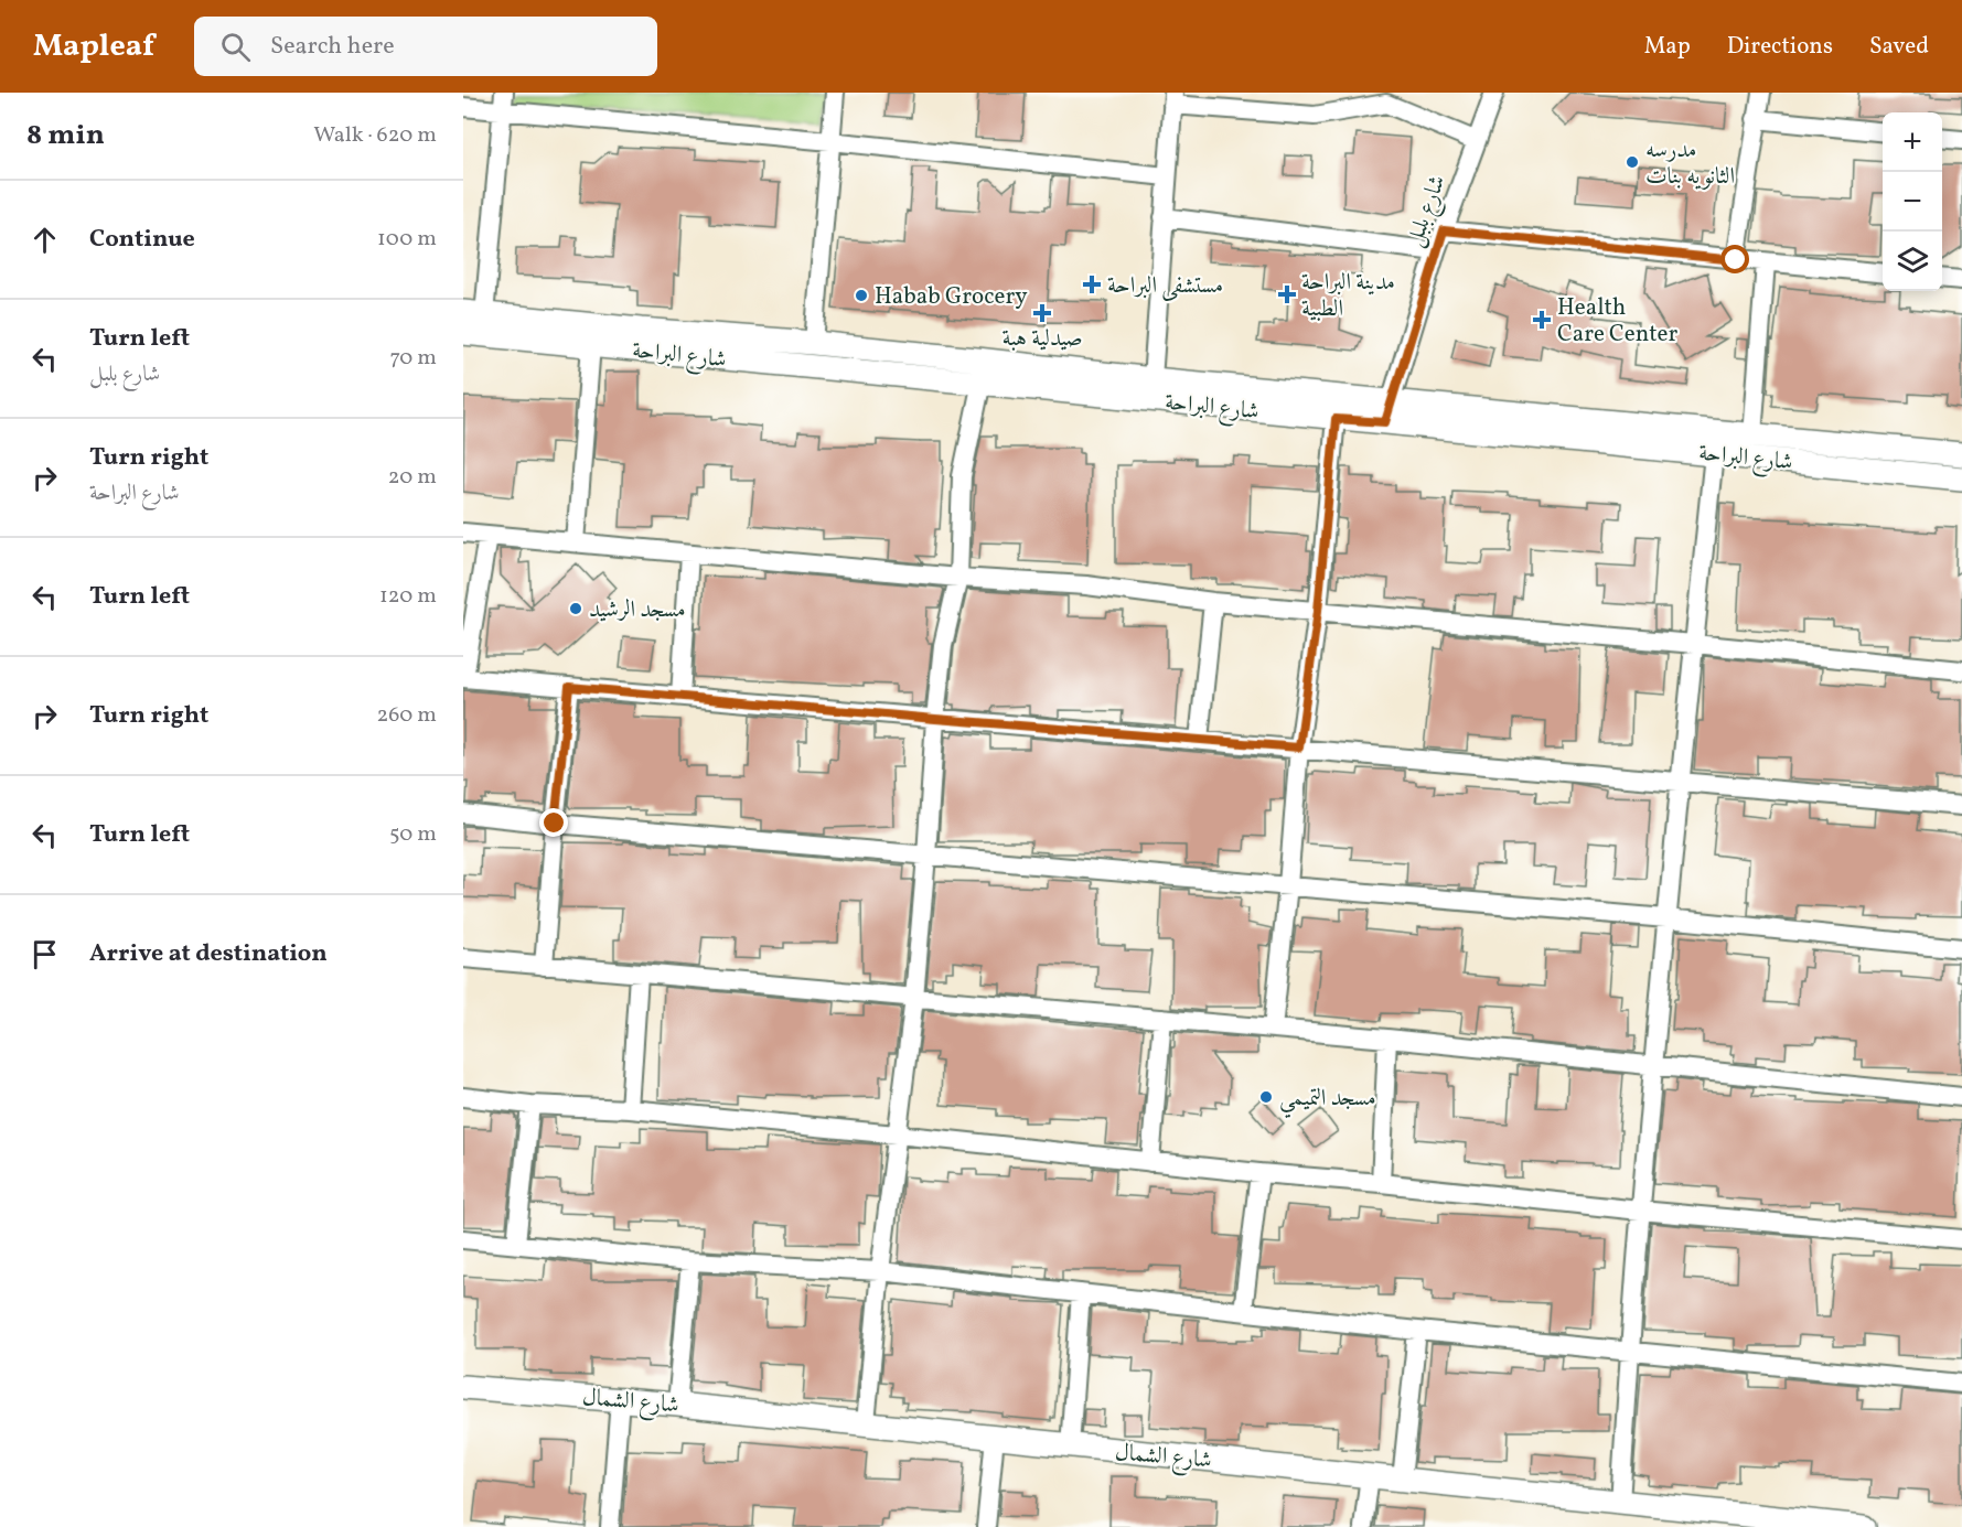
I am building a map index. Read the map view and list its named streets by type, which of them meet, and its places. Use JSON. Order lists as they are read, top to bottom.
{
  "streets": {
    "street": ["شارع بلبل", "شارع البراحة", "شارع الشمال"]
  },
  "crossings": [
    ["شارع بلبل", "شارع البراحة"]
  ],
  "places": {
    "other": [
      "مدرسه الثانويه بنات",
      "Habab Grocery",
      "مسجد الرشيد",
      "مسجد التميمي"
    ],
    "health": [
      "مستشفى البراحة",
      "مدينة البراحة الطبية",
      "صيدلية هبة",
      "Health Care Center"
    ]
  },
  "page": {
    "header": "Mapleaf",
    "search": "Search here",
    "nav": ["Map", "Directions", "Saved"],
    "heading": ["8 min", "Walk · 620 m"],
    "map_buttons": ["+", "−"],
    "list": [
      ["Continue", "100 m"],
      ["Turn left", "شارع بلبل", "70 m"],
      ["Turn right", "شارع البراحة", "20 m"],
      ["Turn left", "120 m"],
      ["Turn right", "260 m"],
      ["Turn left", "50 m"],
      "Arrive at destination"
    ]
  }
}
